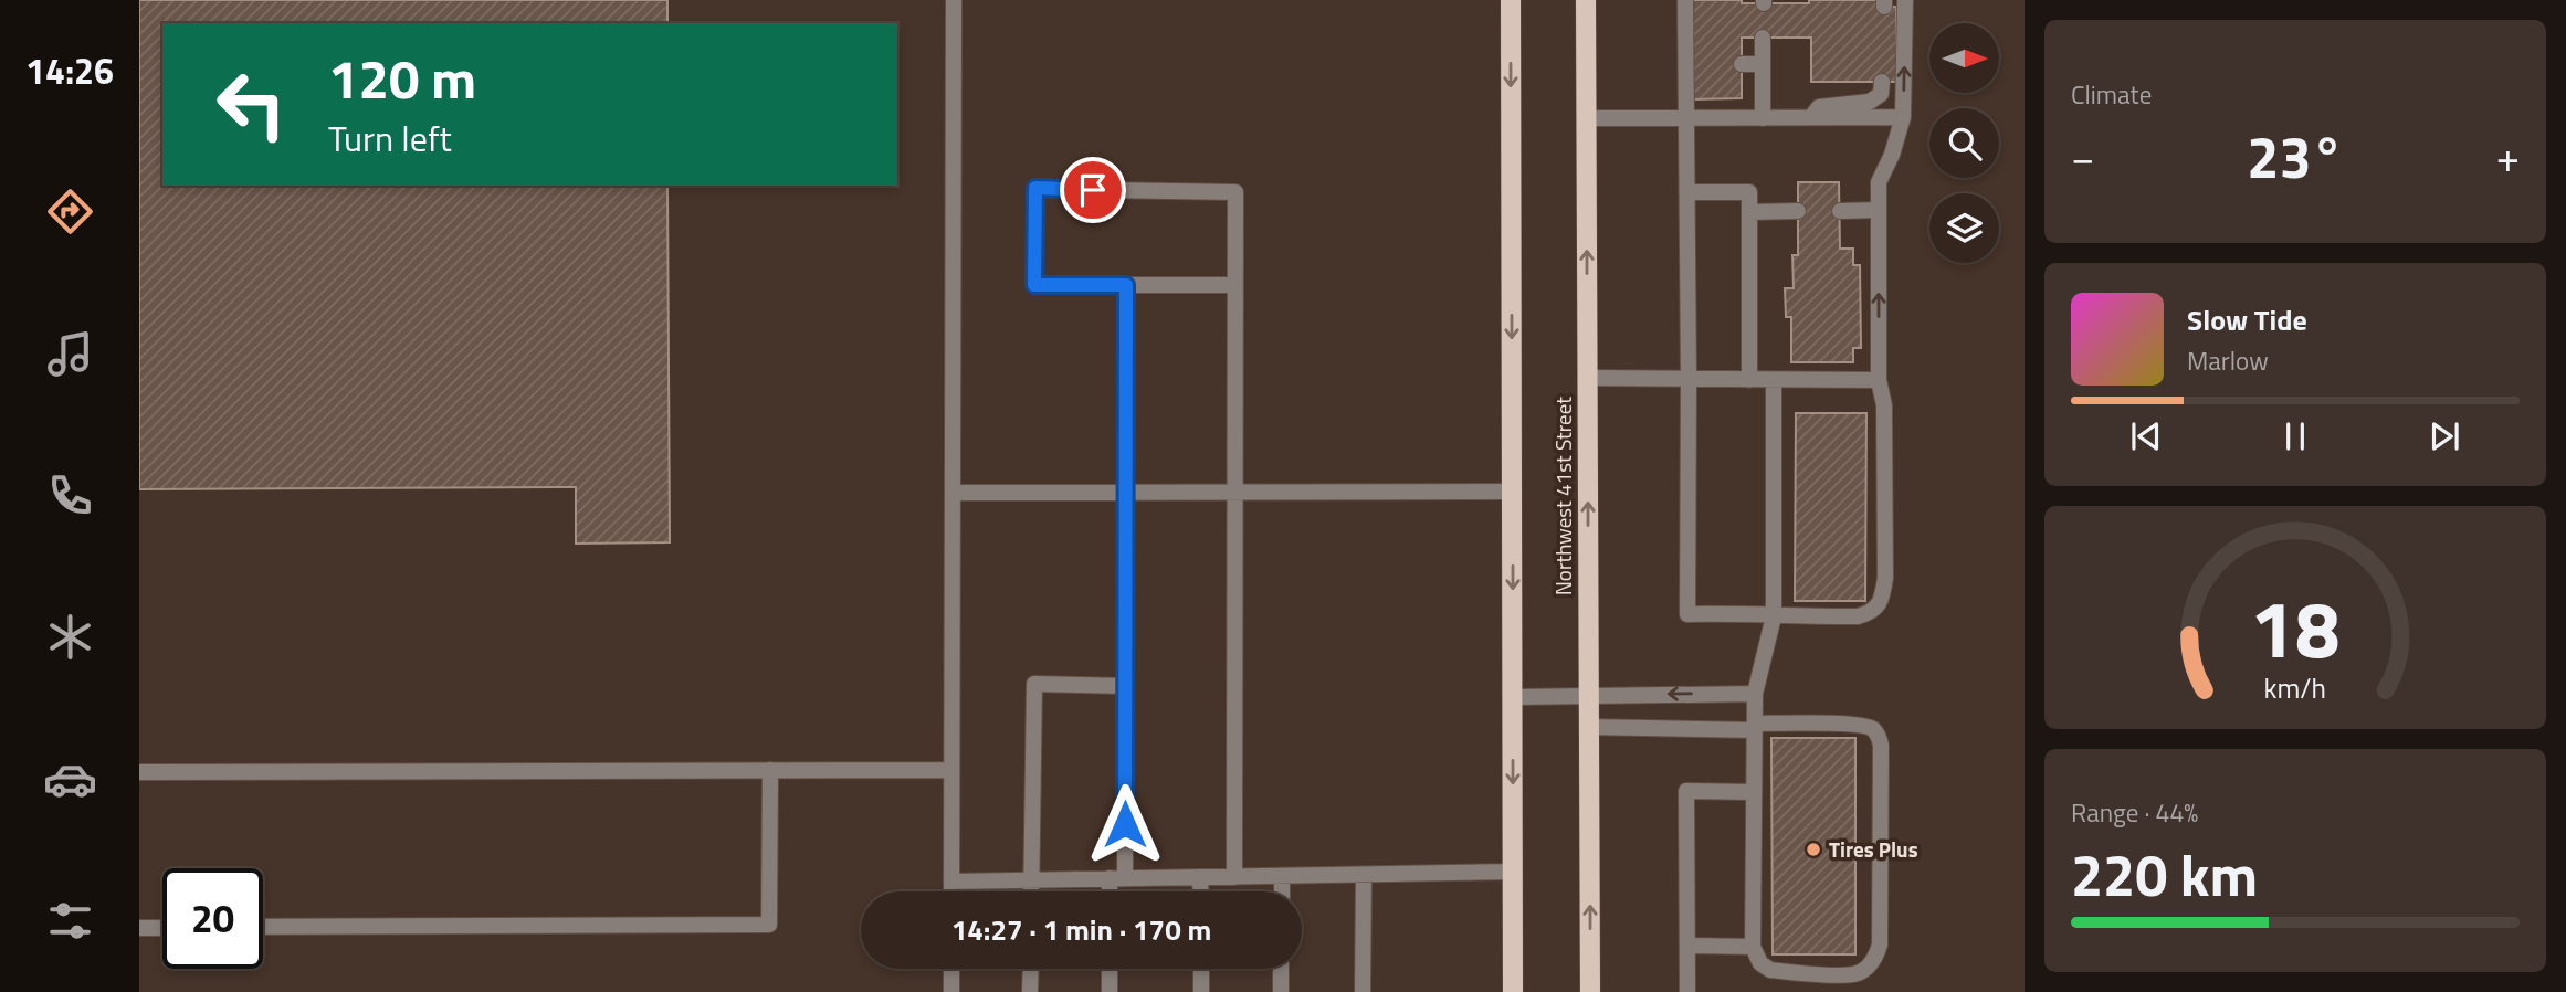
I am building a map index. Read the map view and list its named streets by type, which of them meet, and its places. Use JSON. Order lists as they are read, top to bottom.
{
  "streets": {
    "main road": ["Northwest 41st Street"]
  },
  "places": ["Tires Plus"],
  "north": "right",
  "page": {
    "tabs": "14:26",
    "tile": [
      "Climate",
      ["Range · 44%", "220 km"]
    ],
    "turn": ["120 m", "Turn left"],
    "heat": ["−", "23°", "+"],
    "song": ["Slow Tide", "Marlow"],
    "limit": "20",
    "trip": "14:27 · 1 min · 170 m",
    "gauge": ["18", "km/h"]
  }
}
